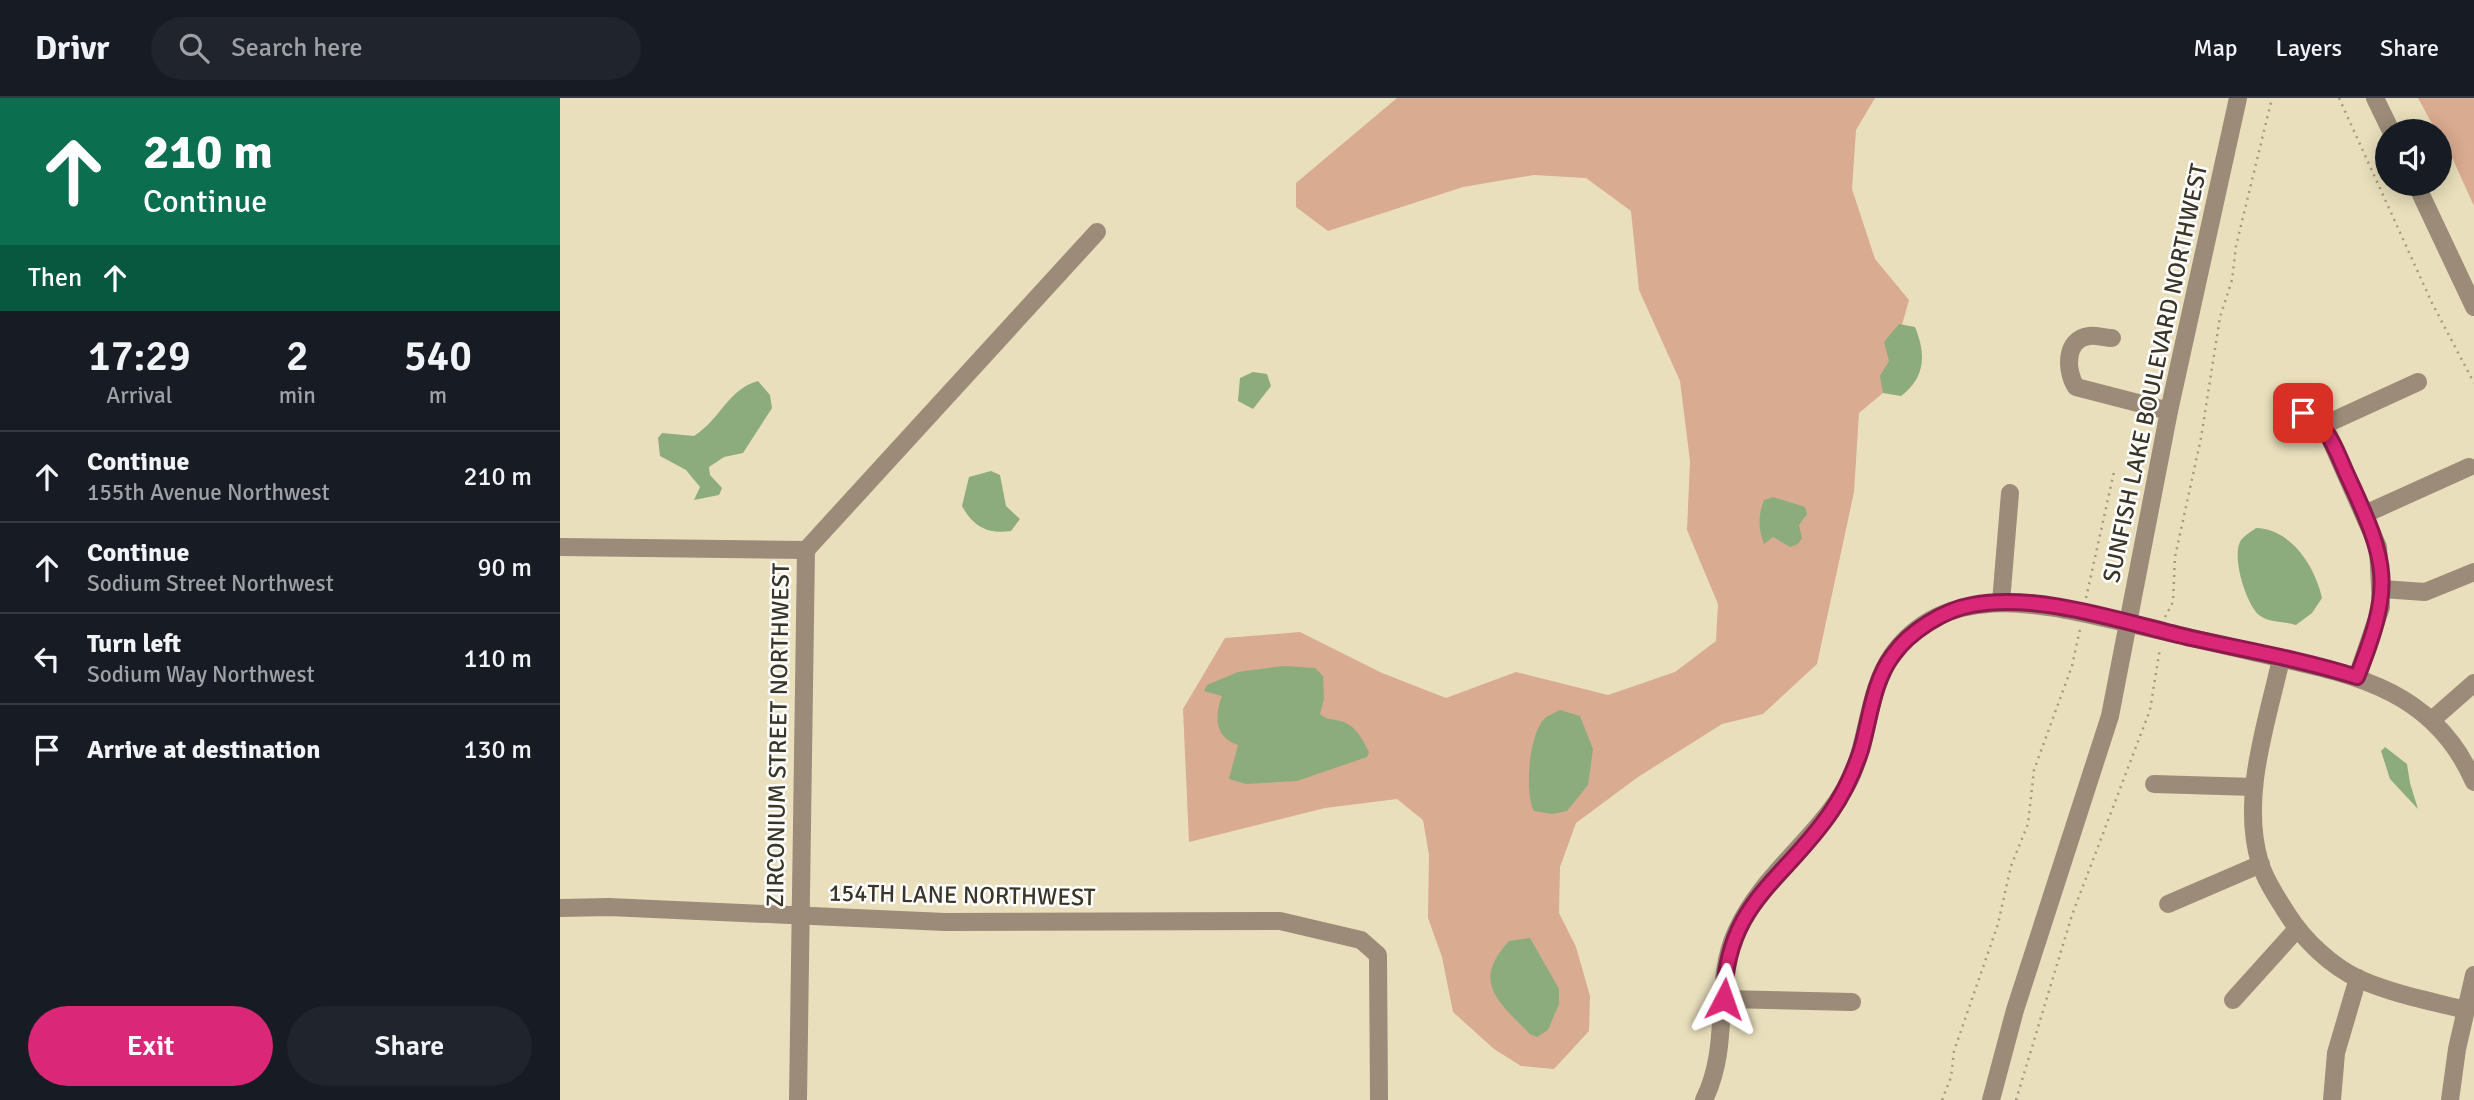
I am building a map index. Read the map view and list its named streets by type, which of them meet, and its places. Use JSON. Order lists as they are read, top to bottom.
{
  "streets": {
    "street": ["SUNFISH LAKE BOULEVARD NORTHWEST", "ZIRCONIUM STREET NORTHWEST", "154TH LANE NORTHWEST"]
  },
  "crossings": [
    ["ZIRCONIUM STREET NORTHWEST", "154TH LANE NORTHWEST"]
  ],
  "page": {
    "header": "Drivr",
    "search": "Search here",
    "nav": ["Map", "Layers", "Share"],
    "turn": ["210 m", "Continue"],
    "then": "Then",
    "eta": [
      "17:29",
      "Arrival",
      "2",
      "min",
      "540",
      "m"
    ],
    "list": [
      {
        "name": "Continue",
        "note": "155th Avenue Northwest",
        "value": "210 m"
      },
      {
        "name": "Continue",
        "note": "Sodium Street Northwest",
        "value": "90 m"
      },
      {
        "name": "Turn left",
        "note": "Sodium Way Northwest",
        "value": "110 m"
      },
      {
        "name": "Arrive at destination",
        "value": "130 m"
      }
    ],
    "buttons": ["Exit", "Share"]
  }
}
